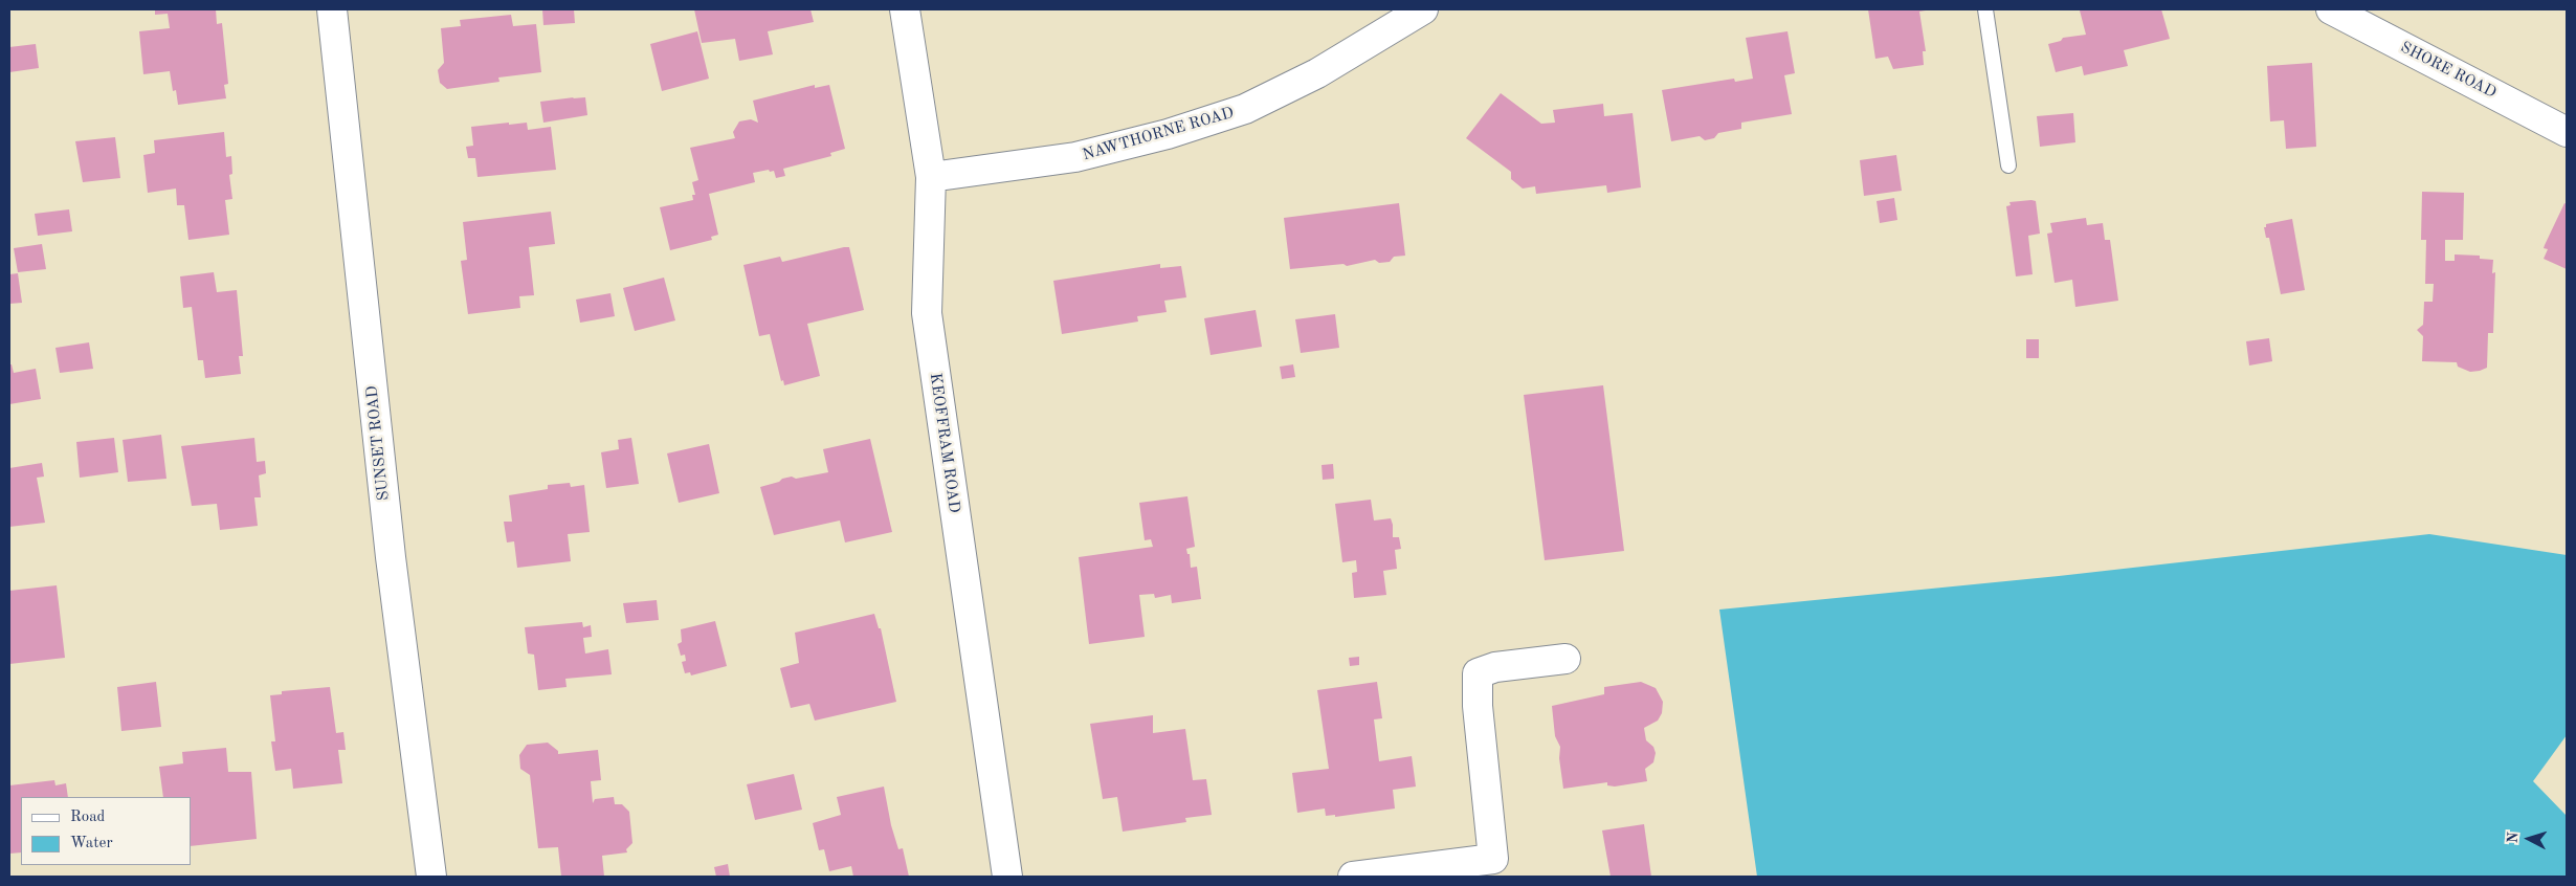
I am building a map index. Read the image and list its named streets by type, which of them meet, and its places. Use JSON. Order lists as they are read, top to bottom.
{
  "streets": {
    "street": [
      "SHORE ROAD",
      "NAWTHORNE ROAD",
      "SUNSET ROAD",
      "KEOFFRAM ROAD"
    ]
  },
  "crossings": [
    ["NAWTHORNE ROAD", "KEOFFRAM ROAD"]
  ],
  "legend": ["Road", "Water"],
  "north": "left"
}
